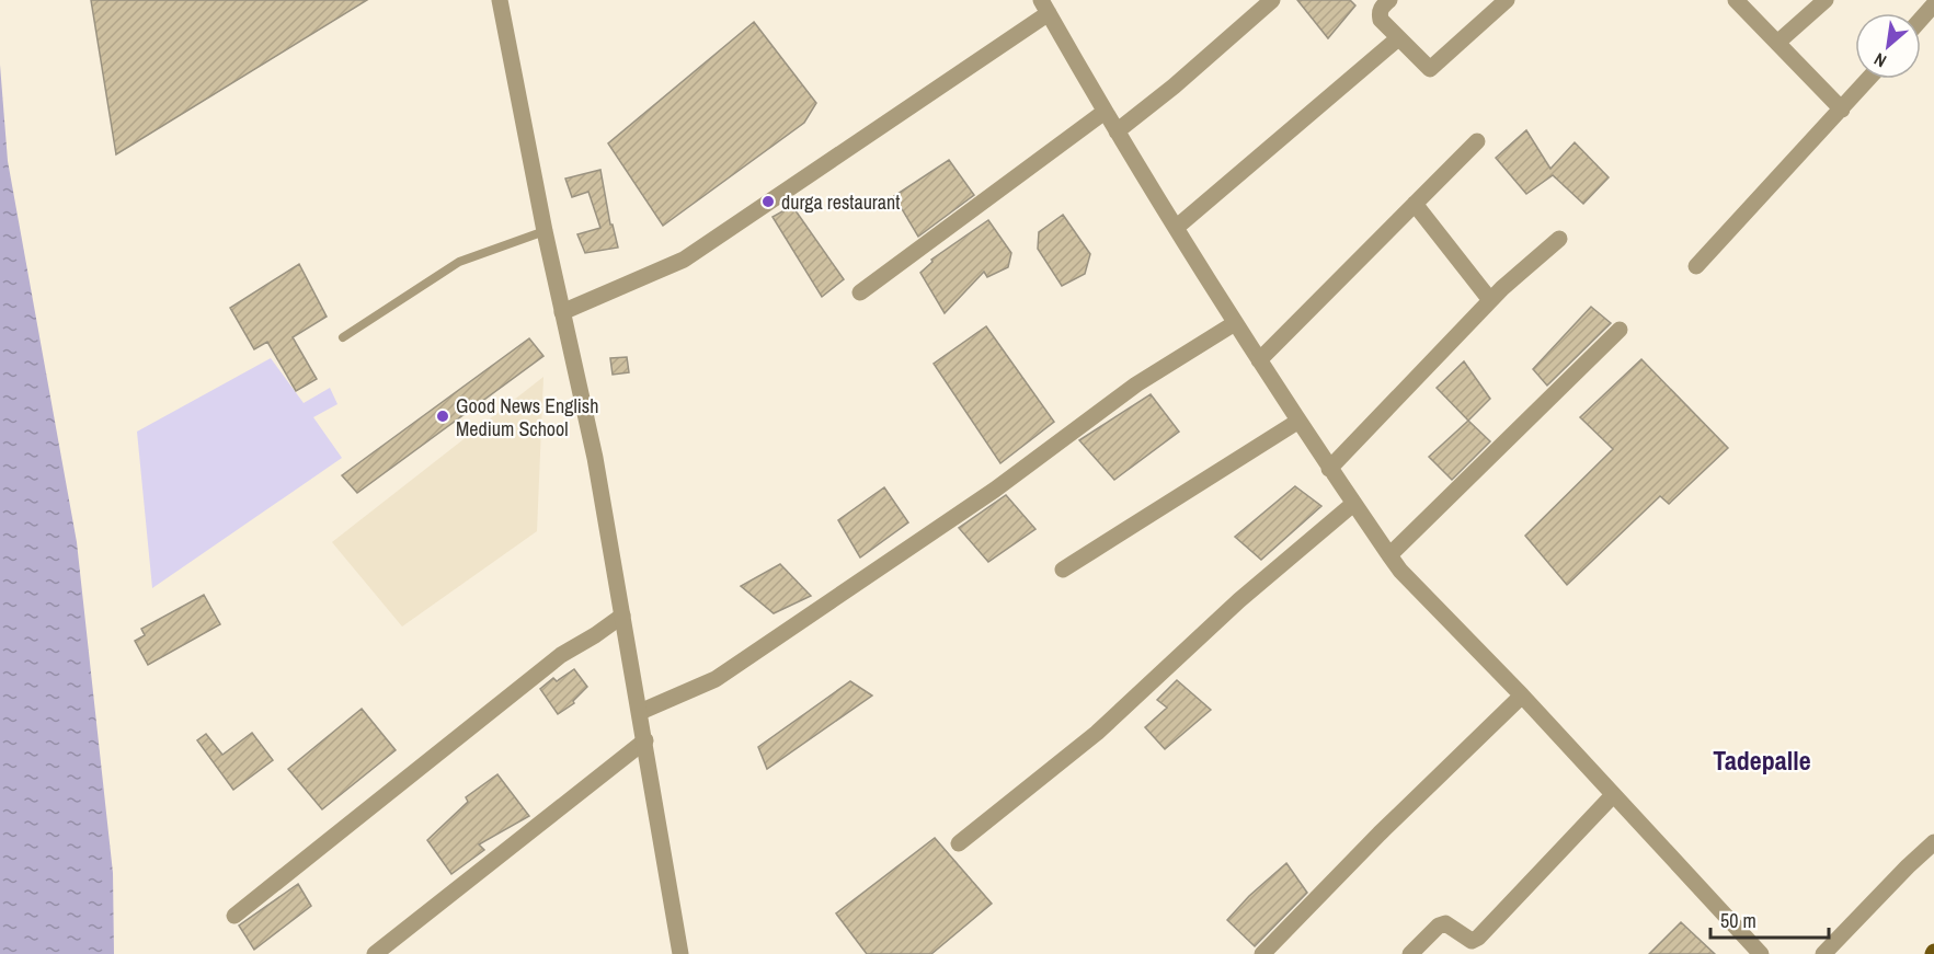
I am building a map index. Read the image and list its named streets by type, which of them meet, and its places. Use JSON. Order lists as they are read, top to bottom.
{
  "districts": ["Tadepalle"],
  "places": ["durga restaurant", "Good News English Medium School"],
  "scale_bar": "50 m",
  "north": "bottom left"
}
